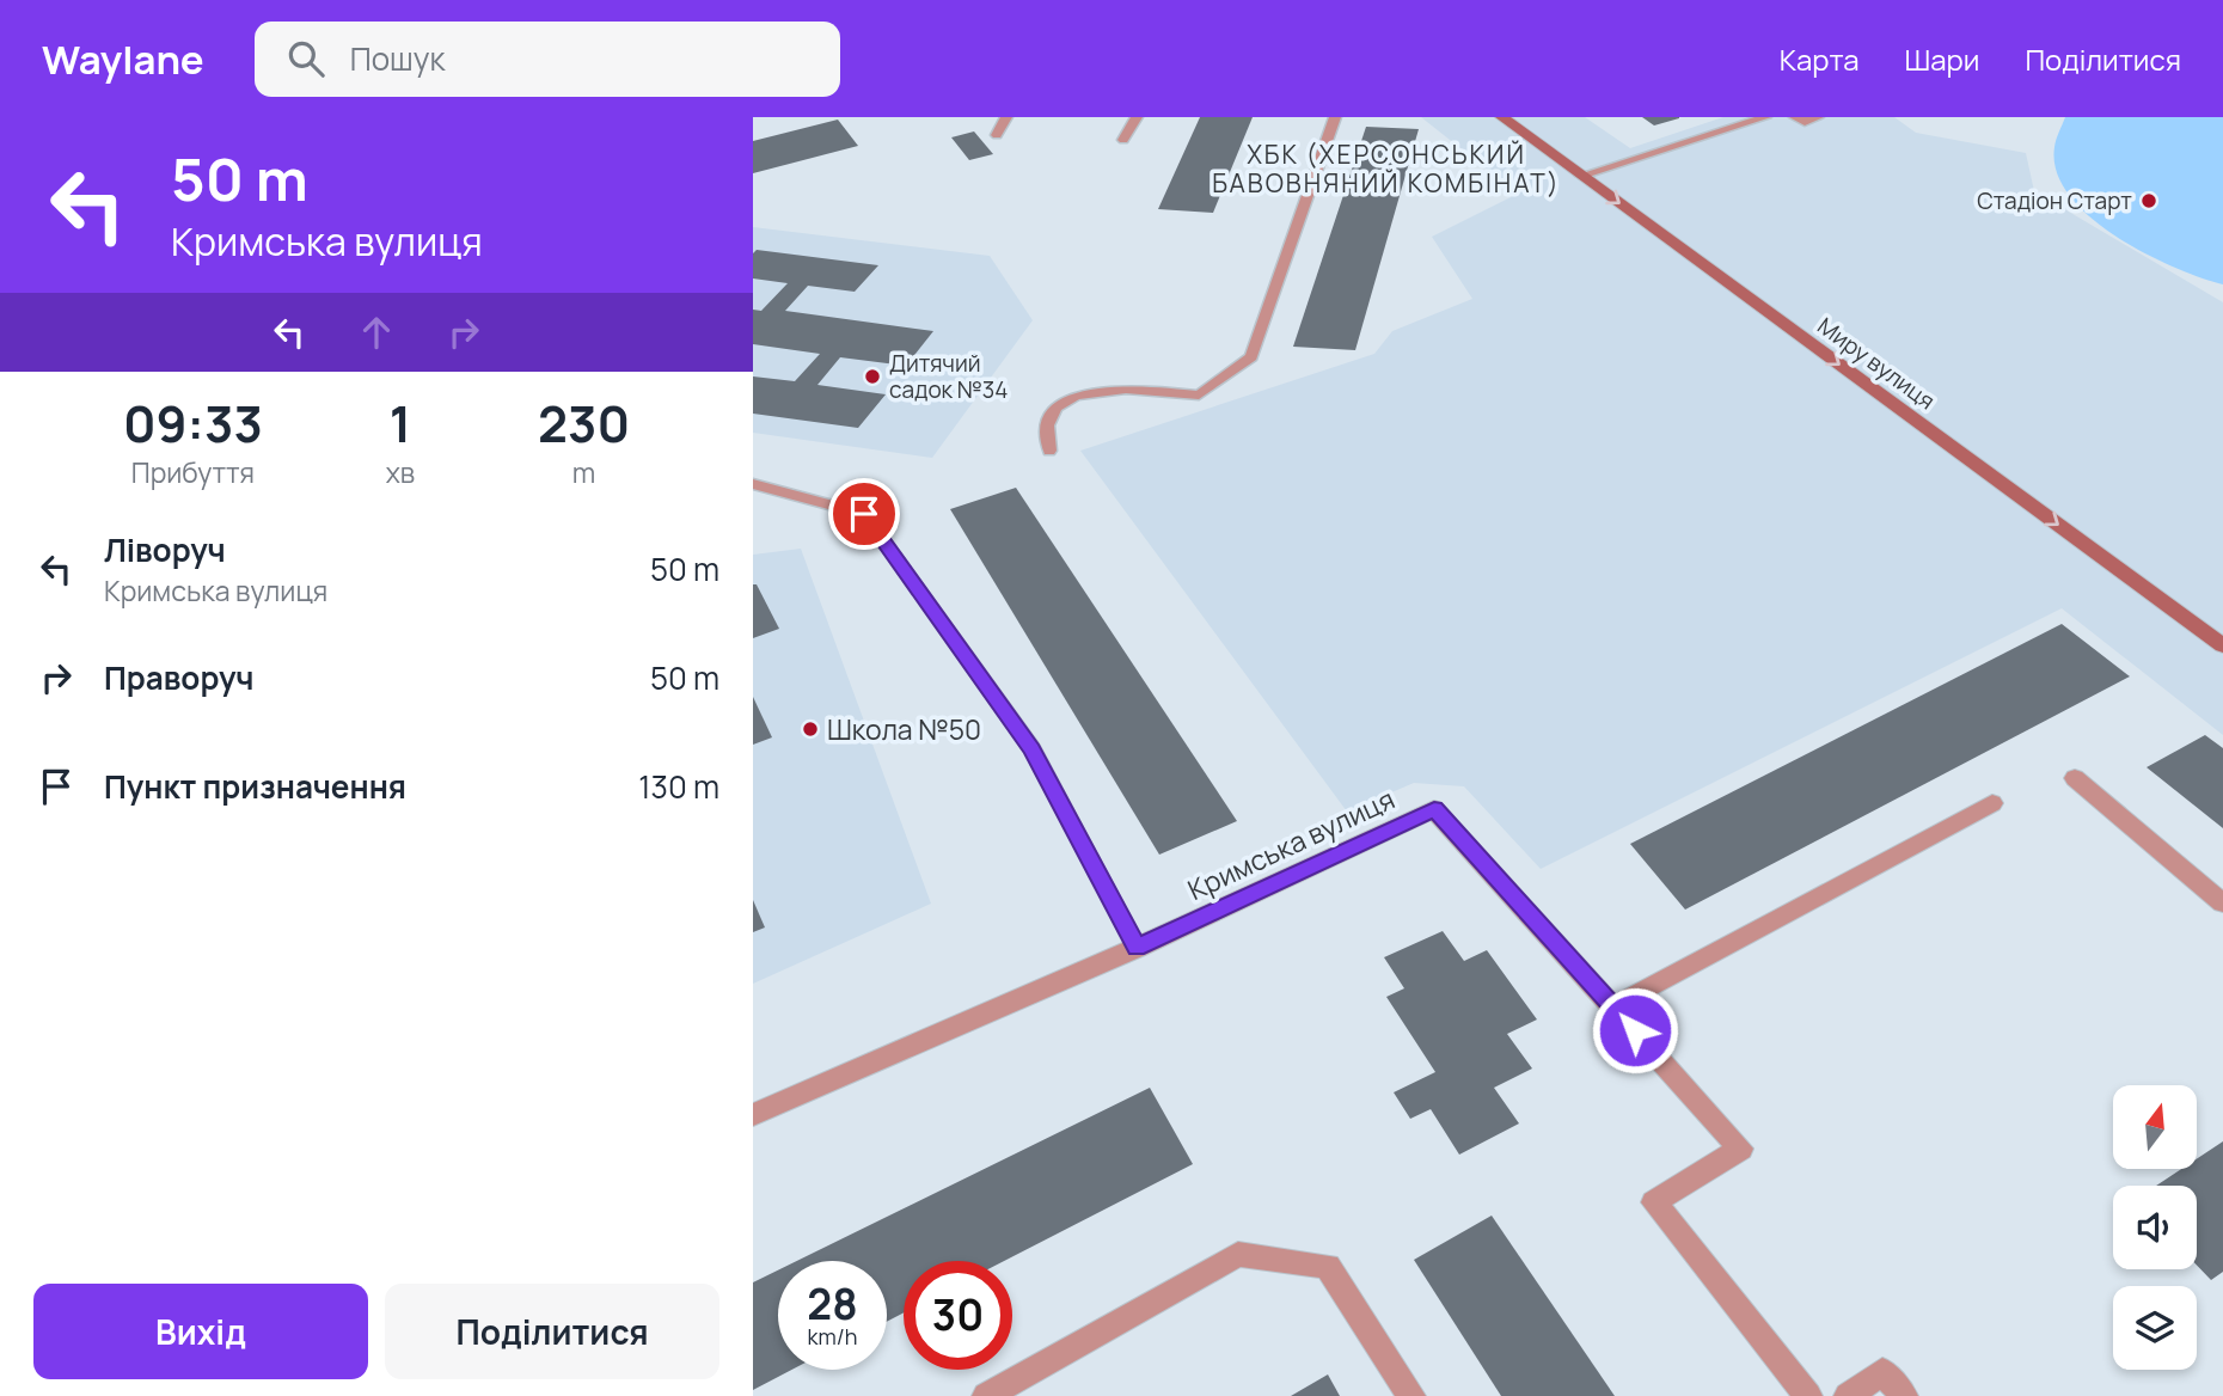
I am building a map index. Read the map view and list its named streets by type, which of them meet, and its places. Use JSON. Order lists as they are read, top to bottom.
{
  "streets": {
    "street": ["Миру вулиця", "Кримська вулиця"]
  },
  "one_way": ["Миру вулиця"],
  "districts": ["ХБК (ХЕРСОНСЬКИЙ БАВОВНЯНИЙ КОМБІНАТ)"],
  "places": ["Стадіон Старт", "Дитячий садок №34", "Школа №50"],
  "north": "top",
  "page": {
    "header": "Waylane",
    "search": "Пошук",
    "nav": ["Карта", "Шари", "Поділитися"],
    "turn": ["50 m", "Кримська вулиця"],
    "eta": [
      "09:33",
      "Прибуття",
      "1",
      "хв",
      "230",
      "m"
    ],
    "list": [
      {
        "name": "Ліворуч",
        "note": "Кримська вулиця",
        "value": "50 m"
      },
      {
        "name": "Праворуч",
        "value": "50 m"
      },
      {
        "name": "Пункт призначення",
        "value": "130 m"
      }
    ],
    "speed": "28 km/h",
    "limit": "30",
    "buttons": ["Вихід", "Поділитися"]
  }
}
